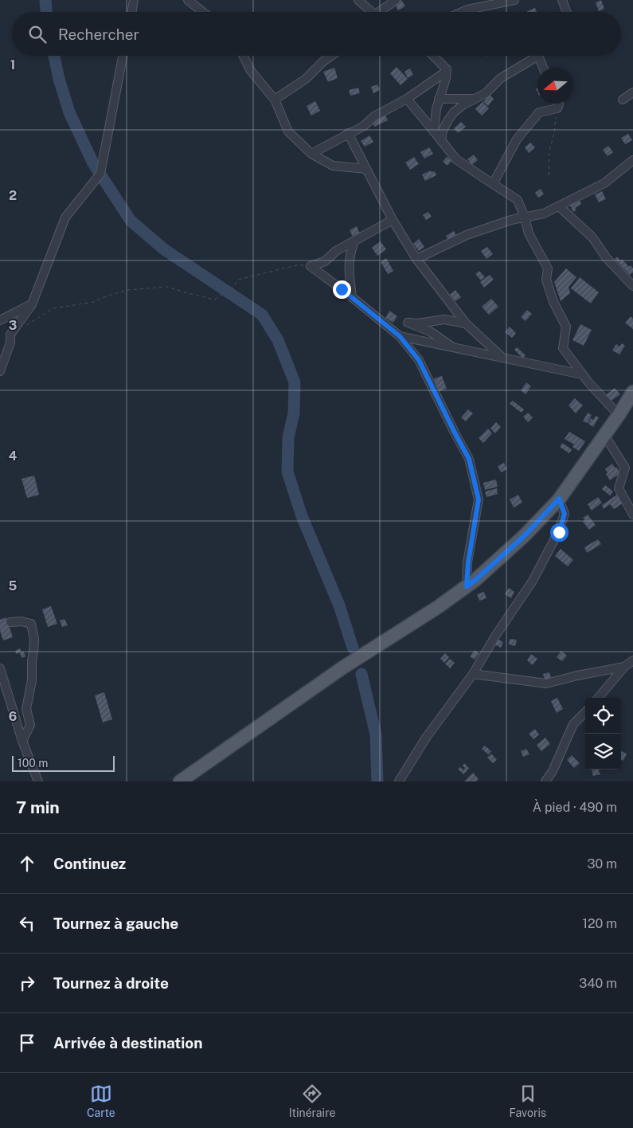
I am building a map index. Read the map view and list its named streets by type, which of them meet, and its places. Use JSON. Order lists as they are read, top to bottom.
{
  "scale_bar": "100 m",
  "north": "left",
  "page": {
    "search": "Rechercher",
    "scale": "100 m",
    "heading": ["7 min", "À pied · 490 m"],
    "list": [
      ["Continuez", "30 m"],
      ["Tournez à gauche", "120 m"],
      ["Tournez à droite", "340 m"],
      "Arrivée à destination"
    ],
    "nav": ["Carte", "Itinéraire", "Favoris"]
  },
  "grid": {
    "rows": [
      "1",
      "2",
      "3",
      "4",
      "5",
      "6"
    ]
  }
}
